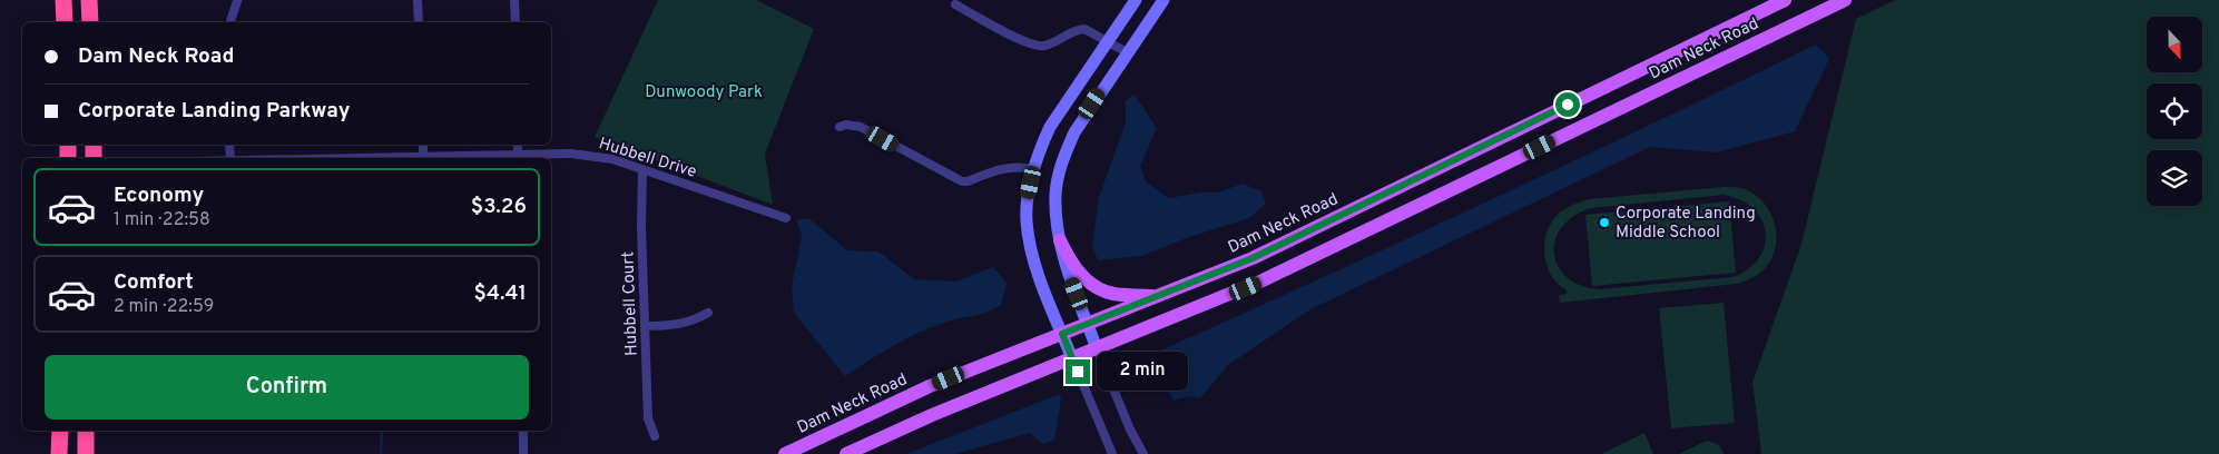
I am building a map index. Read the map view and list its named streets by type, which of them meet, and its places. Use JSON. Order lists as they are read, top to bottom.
{
  "streets": {
    "main road": ["Dam Neck Road"],
    "street": ["Hubbell Drive", "Hubbell Court"]
  },
  "crossings": [
    ["Hubbell Drive", "Hubbell Court"]
  ],
  "parks": ["Dunwoody Park"],
  "places": ["Corporate Landing Middle School"],
  "north": "bottom",
  "page": {
    "banner": ["Dam Neck Road", "Corporate Landing Parkway"],
    "list": [
      {
        "name": "Economy",
        "note": "1 min · 22:58",
        "value": "$3.26"
      },
      {
        "name": "Comfort",
        "note": "2 min · 22:59",
        "value": "$4.41"
      }
    ],
    "buttons": "Confirm",
    "bubble": "2 min"
  }
}
